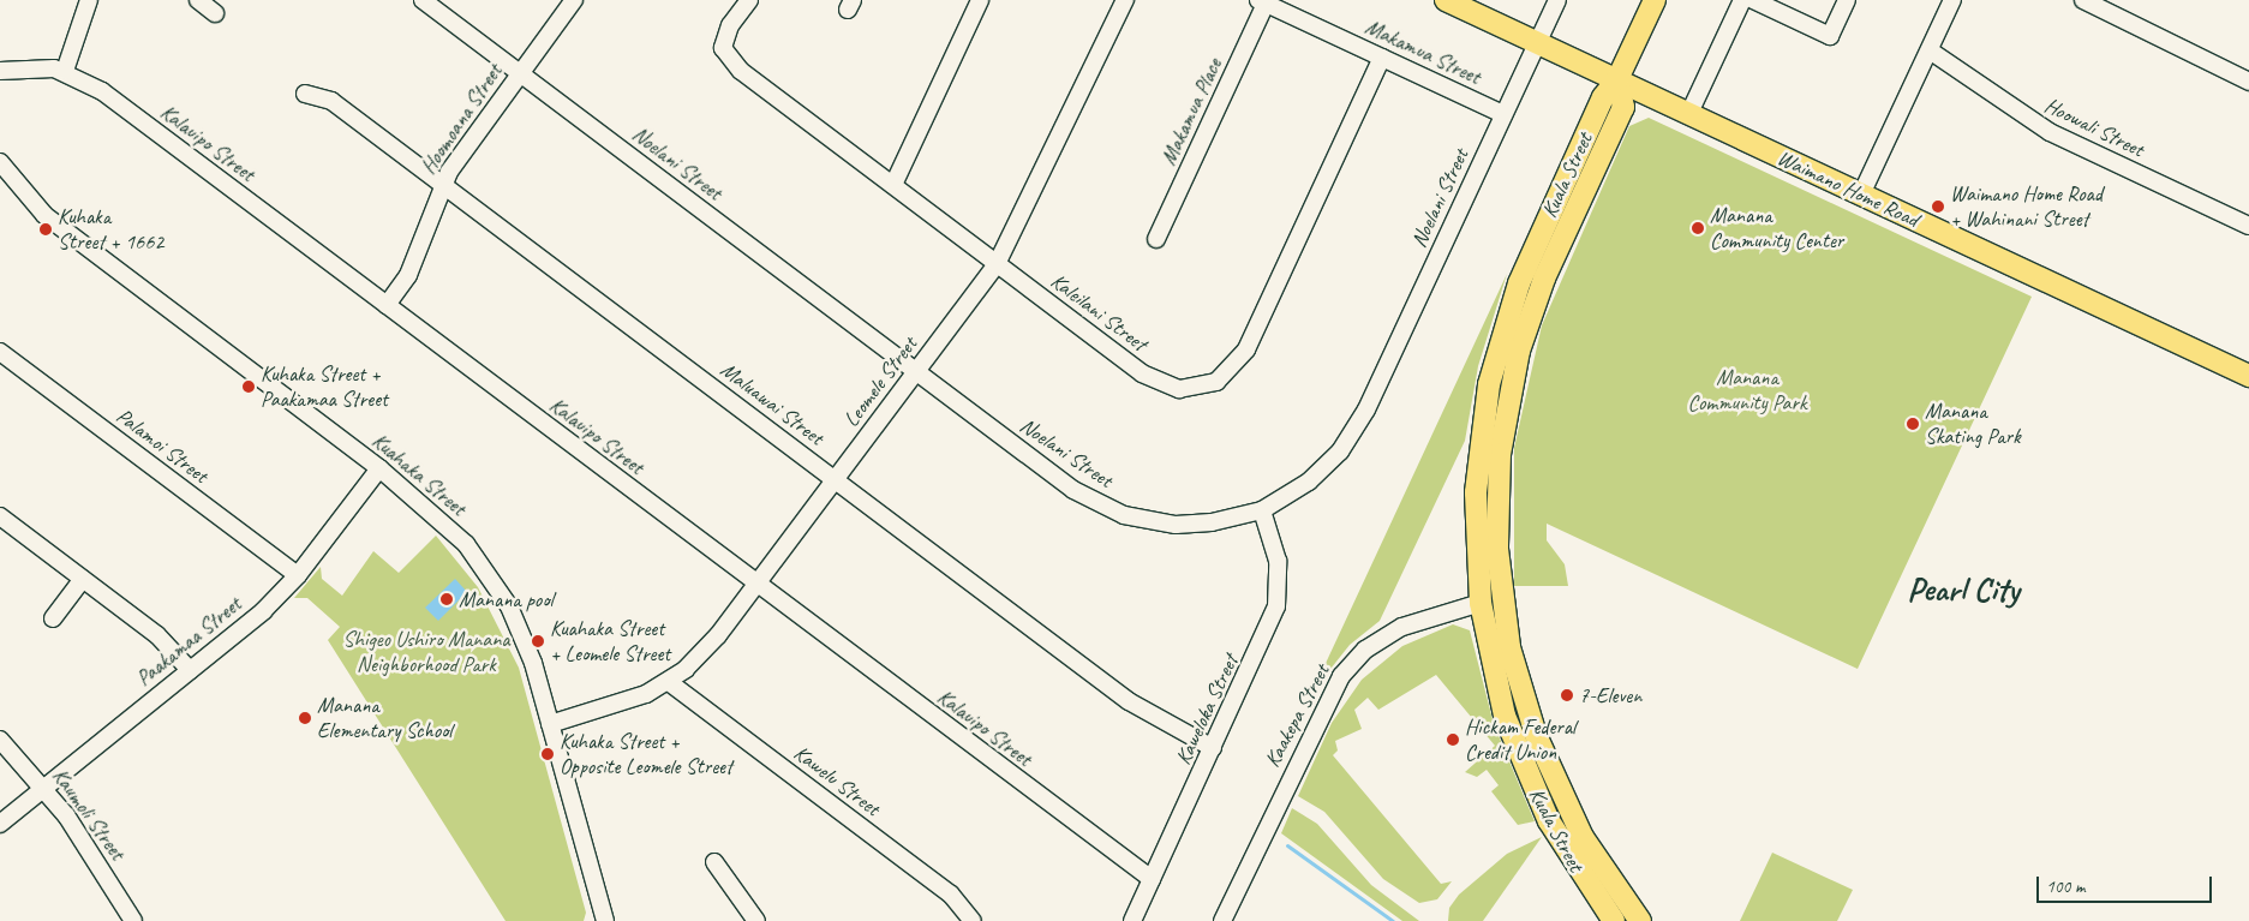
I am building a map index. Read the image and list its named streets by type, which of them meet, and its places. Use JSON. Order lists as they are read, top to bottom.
{
  "streets": {
    "main road": ["Kuala Street", "Waimano Home Road"],
    "street": [
      "Makamua Street",
      "Makamua Place",
      "Hoomoana Street",
      "Hoowali Street",
      "Kalauipo Street",
      "Noelani Street",
      "Kaleilani Street",
      "Leomele Street",
      "Maluawai Street",
      "Palamoi Street",
      "Kuahaka Street",
      "Paakamaa Street",
      "Kaweloka Street",
      "Kaakepa Street",
      "Kawelu Street",
      "Kaumoli Street"
    ]
  },
  "crossings": [
    ["Makamua Street", "Makamua Place"],
    ["Makamua Street", "Noelani Street"],
    ["Makamua Street", "Kaleilani Street"],
    ["Hoomoana Street", "Kalauipo Street"],
    ["Hoomoana Street", "Noelani Street"],
    ["Hoomoana Street", "Maluawai Street"],
    ["Kalauipo Street", "Leomele Street"],
    ["Kalauipo Street", "Kaweloka Street"],
    ["Noelani Street", "Waimano Home Road"],
    ["Noelani Street", "Leomele Street"],
    ["Noelani Street", "Kaweloka Street"],
    ["Kuala Street", "Waimano Home Road"],
    ["Kuala Street", "Kaakepa Street"],
    ["Kaleilani Street", "Leomele Street"],
    ["Leomele Street", "Maluawai Street"],
    ["Leomele Street", "Kuahaka Street"],
    ["Leomele Street", "Kawelu Street"],
    ["Maluawai Street", "Kaweloka Street"],
    ["Palamoi Street", "Paakamaa Street"],
    ["Kuahaka Street", "Paakamaa Street"],
    ["Paakamaa Street", "Kaumoli Street"]
  ],
  "districts": ["Pearl City"],
  "parks": ["Manana Community Park", "Shigeo Ushiro Manana Neighborhood Park"],
  "places": [
    "Waimano Home Road + Wahinani Street",
    "Manana Community Center",
    "Kuhaka Street + 1662",
    "Kuhaka Street + Paakamaa Street",
    "Manana Skating Park",
    "Manana pool",
    "Kuahaka Street + Leomele Street",
    "7-Eleven",
    "Manana Elementary School",
    "Hickam Federal Credit Union",
    "Kuhaka Street + Opposite Leomele Street"
  ],
  "scale_bar": "100 m"
}
